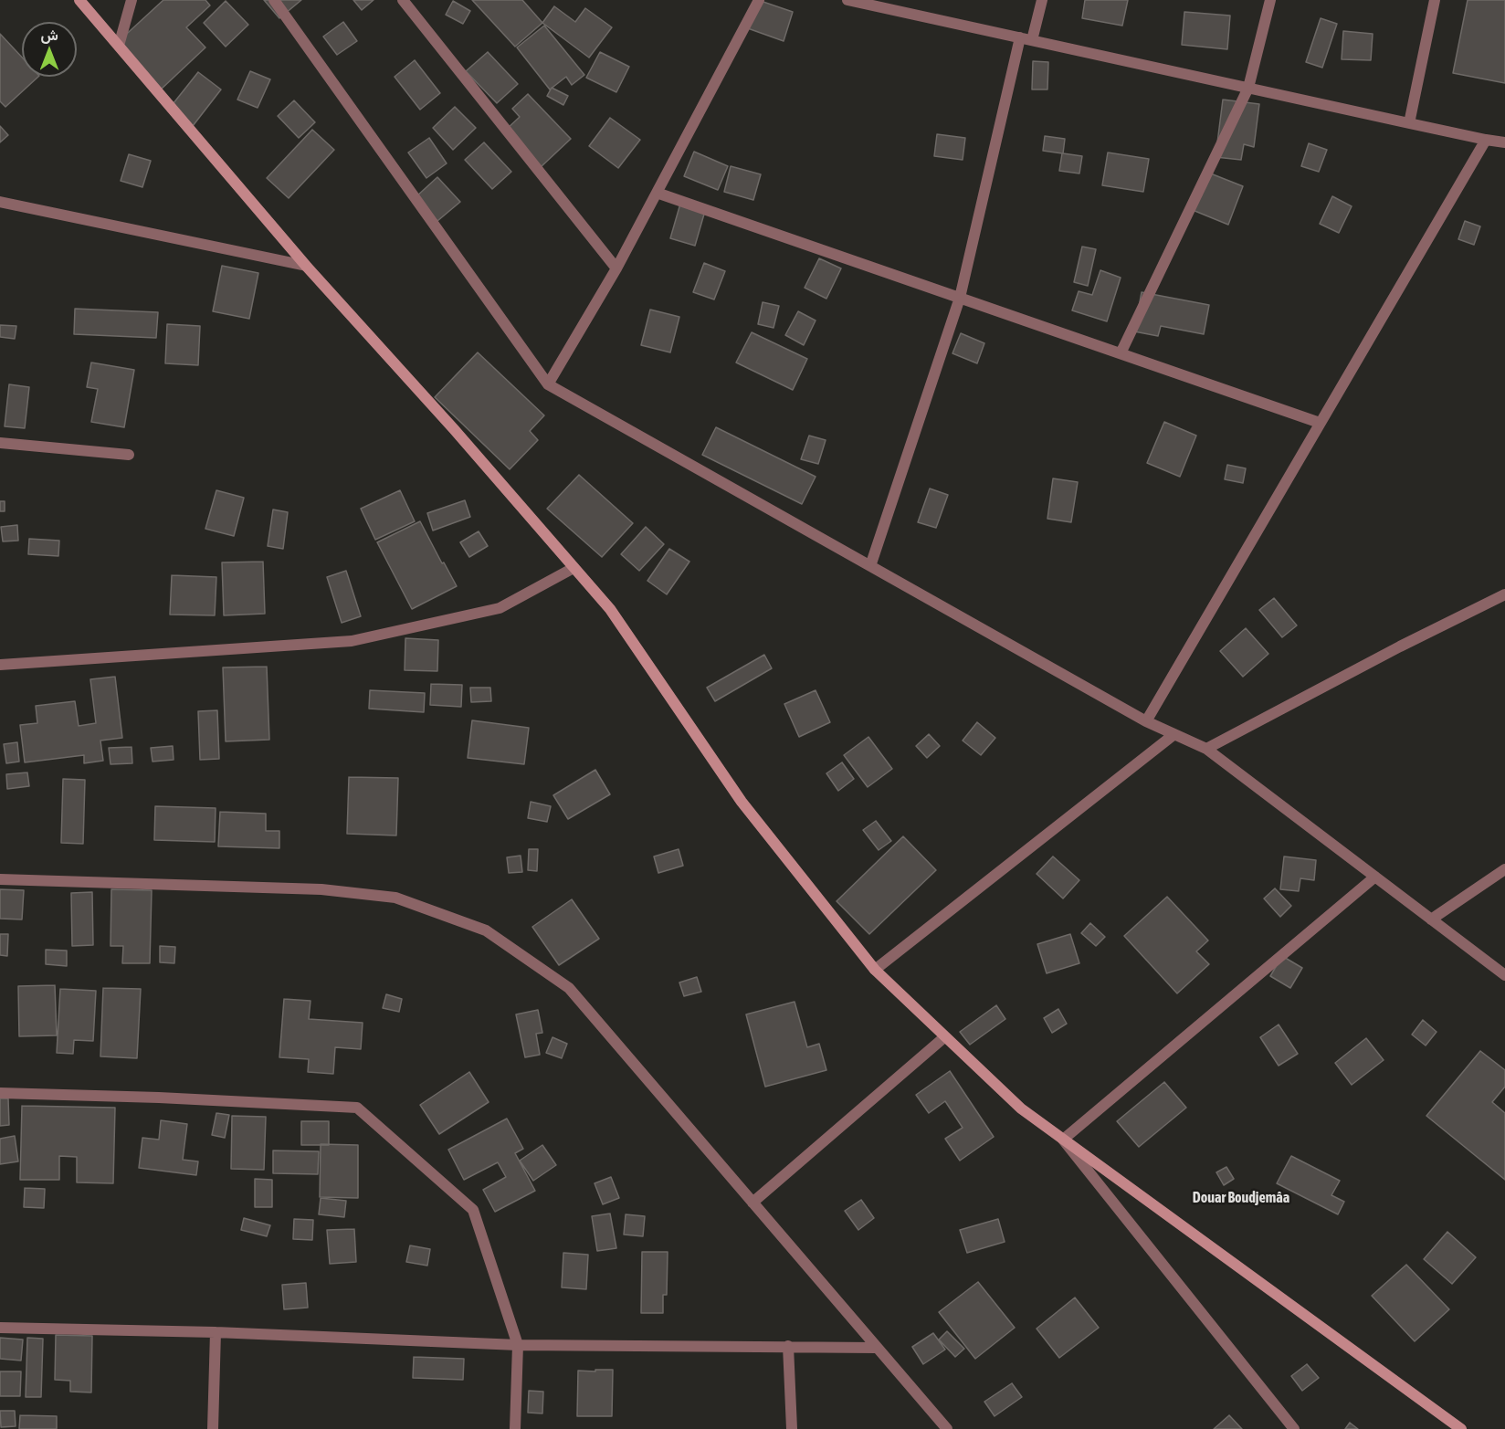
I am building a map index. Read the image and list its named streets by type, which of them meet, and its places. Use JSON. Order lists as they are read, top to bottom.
{
  "districts": ["Douar Boudjemâa"],
  "north": "top"
}
